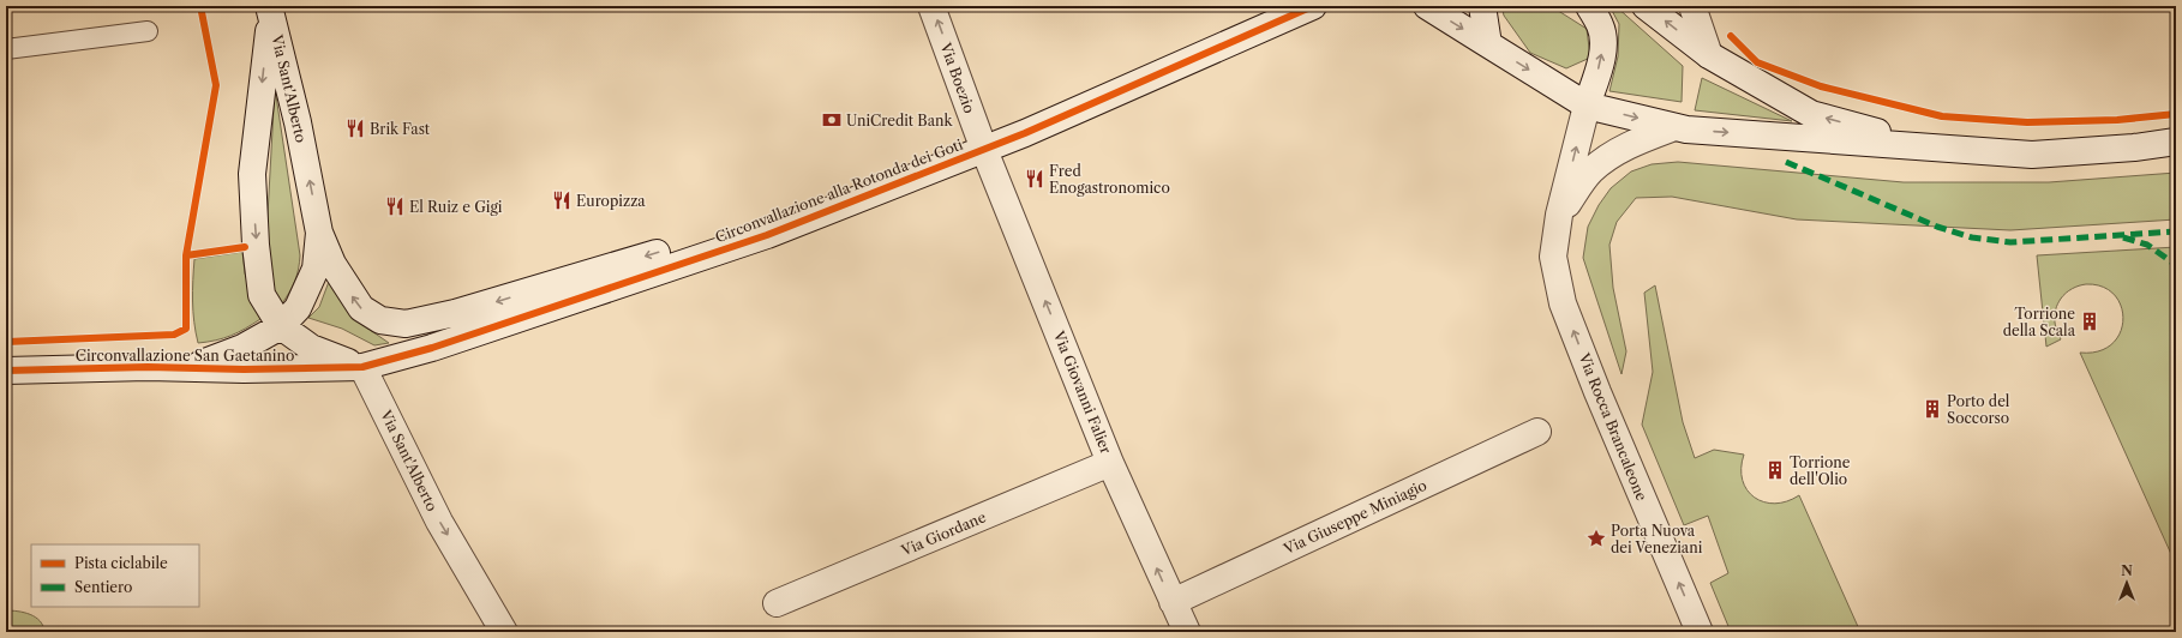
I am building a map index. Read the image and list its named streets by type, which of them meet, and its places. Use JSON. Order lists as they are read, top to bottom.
{
  "streets": {
    "street": [
      "Via Boezio",
      "Via Sant'Alberto",
      "Circonvallazione alla Rotonda dei Goti",
      "Circonvallazione San Gaetanino",
      "Via Giovanni Falier",
      "Via Rocca Brancaleone",
      "Via Giuseppe Miniagio",
      "Via Giordane"
    ]
  },
  "crossings": [
    ["Via Boezio", "Circonvallazione alla Rotonda dei Goti"],
    ["Via Boezio", "Via Giovanni Falier"],
    ["Via Sant'Alberto", "Circonvallazione alla Rotonda dei Goti"],
    ["Via Sant'Alberto", "Circonvallazione San Gaetanino"],
    ["Circonvallazione alla Rotonda dei Goti", "Circonvallazione San Gaetanino"],
    ["Circonvallazione alla Rotonda dei Goti", "Via Giovanni Falier"],
    ["Via Giovanni Falier", "Via Giuseppe Miniagio"],
    ["Via Giovanni Falier", "Via Giordane"]
  ],
  "one_way": ["Via Boezio", "Via Giovanni Falier", "Via Rocca Brancaleone"],
  "places": {
    "bank": ["UniCredit Bank"],
    "restaurant": [
      "Brik Fast",
      "Fred Enogastronomico",
      "Europizza",
      "El Ruiz e Gigi"
    ],
    "building": ["Torrione della Scala", "Porto del Soccorso", "Torrione dell'Olio"],
    "place": ["Porta Nuova dei Veneziani"]
  },
  "legend": ["Pista ciclabile", "Sentiero"],
  "north": "top"
}
